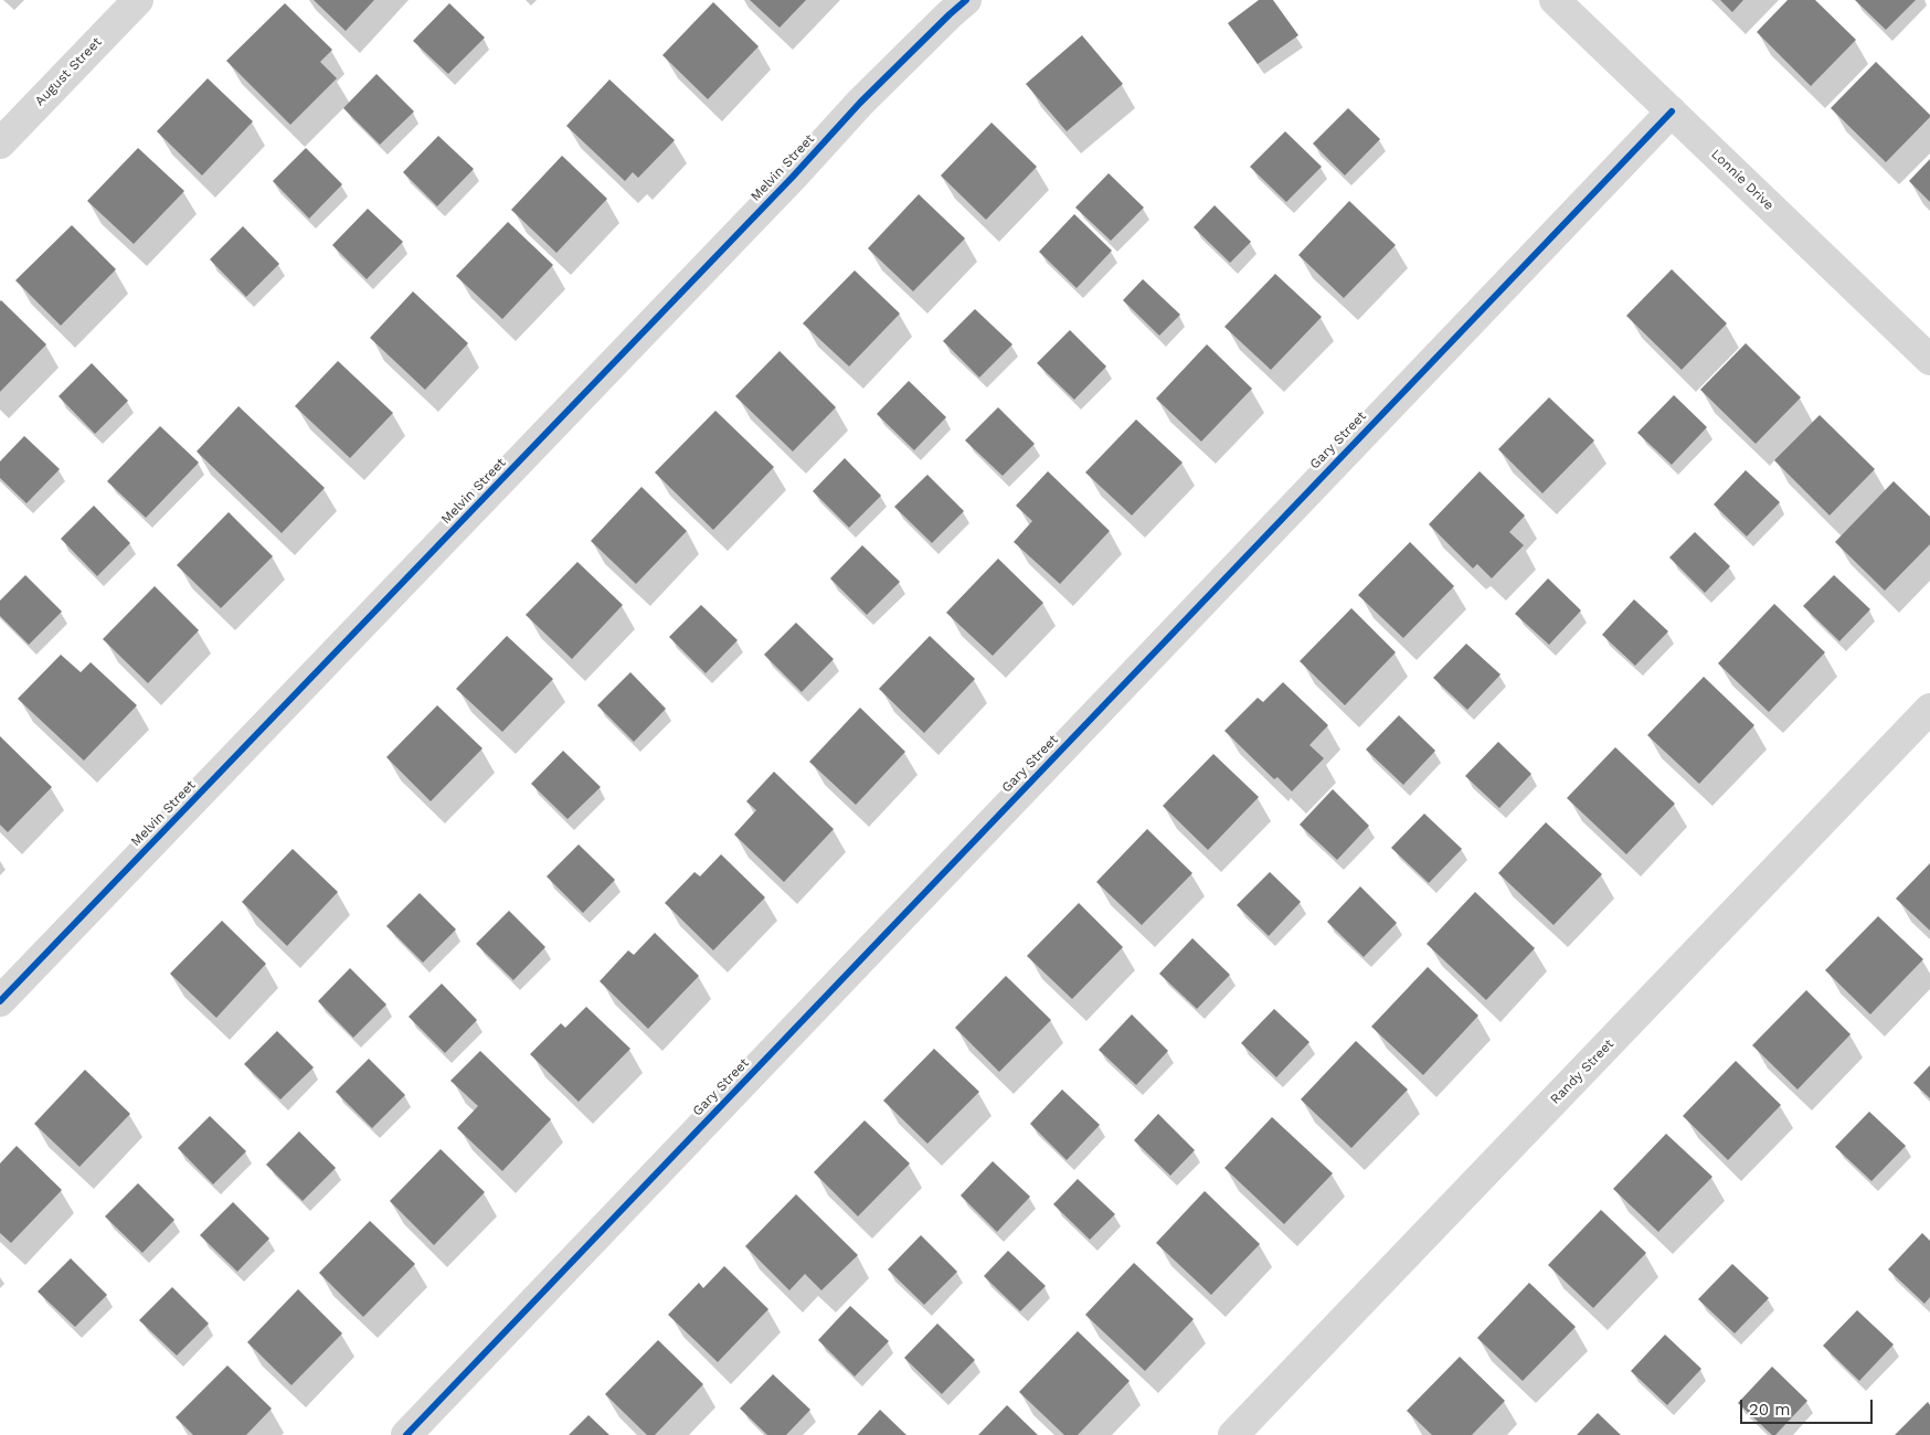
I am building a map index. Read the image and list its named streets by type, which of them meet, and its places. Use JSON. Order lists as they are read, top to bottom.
{
  "streets": {
    "street": [
      "August Street",
      "Melvin Street",
      "Lonnie Drive",
      "Gary Street",
      "Randy Street"
    ]
  },
  "crossings": [
    ["Lonnie Drive", "Gary Street"]
  ],
  "scale_bar": "20 m"
}
